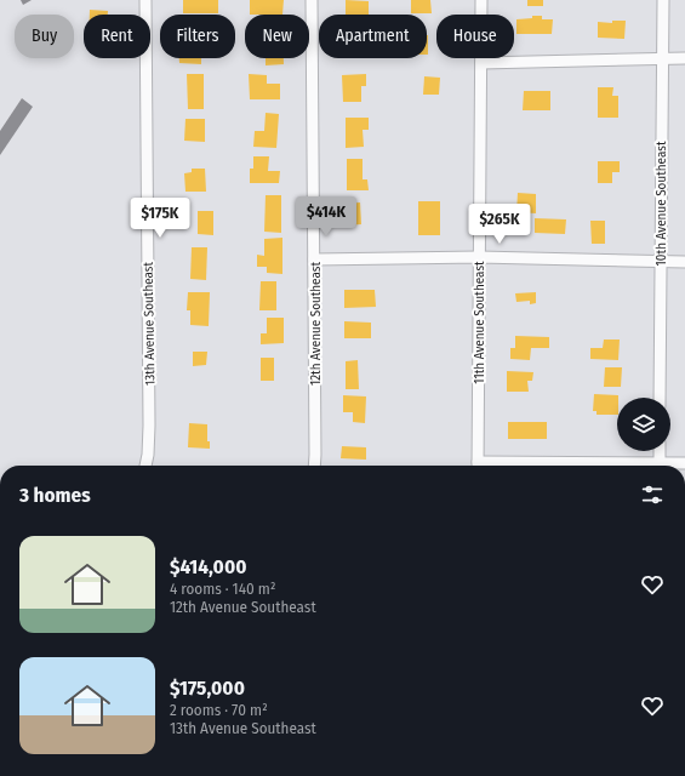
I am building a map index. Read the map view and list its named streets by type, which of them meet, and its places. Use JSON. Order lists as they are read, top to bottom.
{
  "streets": {
    "street": [
      "10th Avenue Southeast",
      "11th Avenue Southeast",
      "13th Avenue Southeast",
      "12th Avenue Southeast"
    ]
  },
  "page": {
    "chip": [
      "Buy",
      "Rent",
      "Filters",
      "New",
      "Apartment",
      "House"
    ],
    "price": ["$414K", "$175K", "$265K"],
    "heading": "3 homes",
    "list": [
      {
        "name": "$414,000",
        "note": "4 rooms · 140 m² · 12th Avenue Southeast"
      },
      {
        "name": "$175,000",
        "note": "2 rooms · 70 m² · 13th Avenue Southeast"
      }
    ]
  }
}
